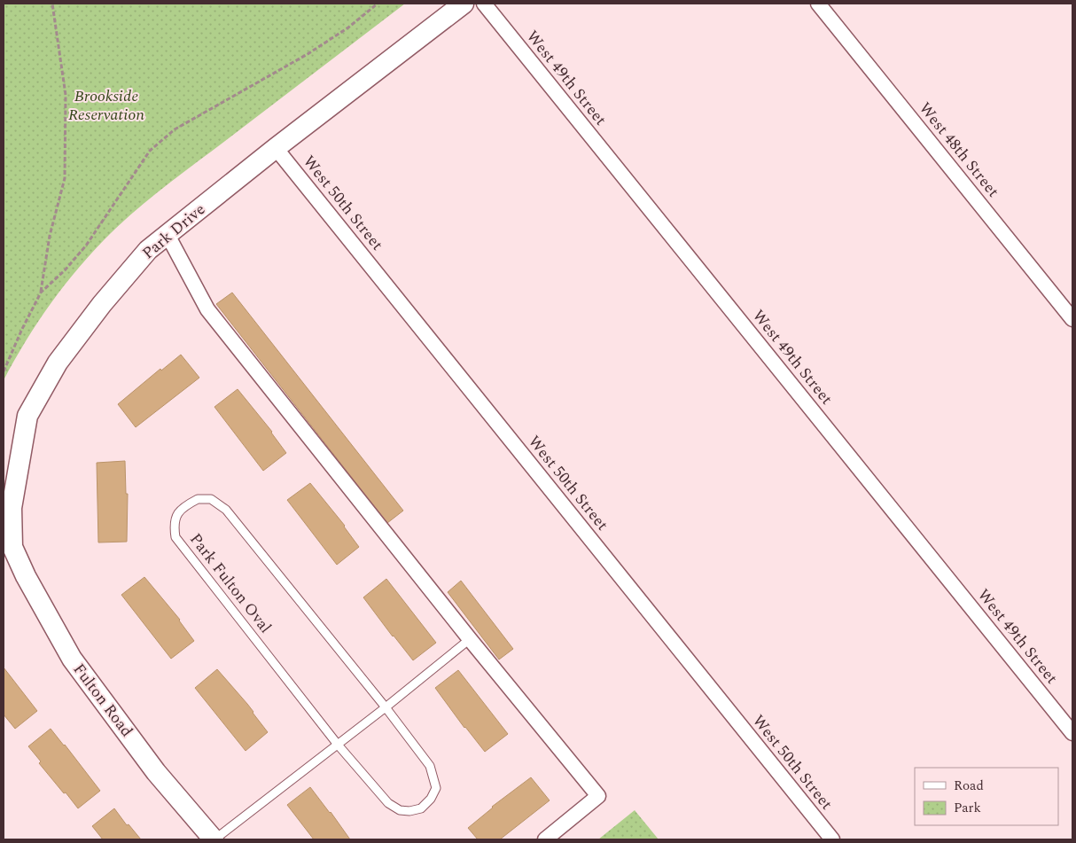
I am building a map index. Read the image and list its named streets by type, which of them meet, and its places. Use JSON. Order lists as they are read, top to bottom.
{
  "streets": {
    "main road": ["Park Drive", "Fulton Road"],
    "street": ["West 49th Street", "West 48th Street", "West 50th Street"],
    "lane": ["Park Fulton Oval"]
  },
  "crossings": [
    ["West 50th Street", "Park Drive"],
    ["Park Drive", "Fulton Road"]
  ],
  "parks": ["Brookside Reservation"],
  "legend": ["Road", "Park"]
}
